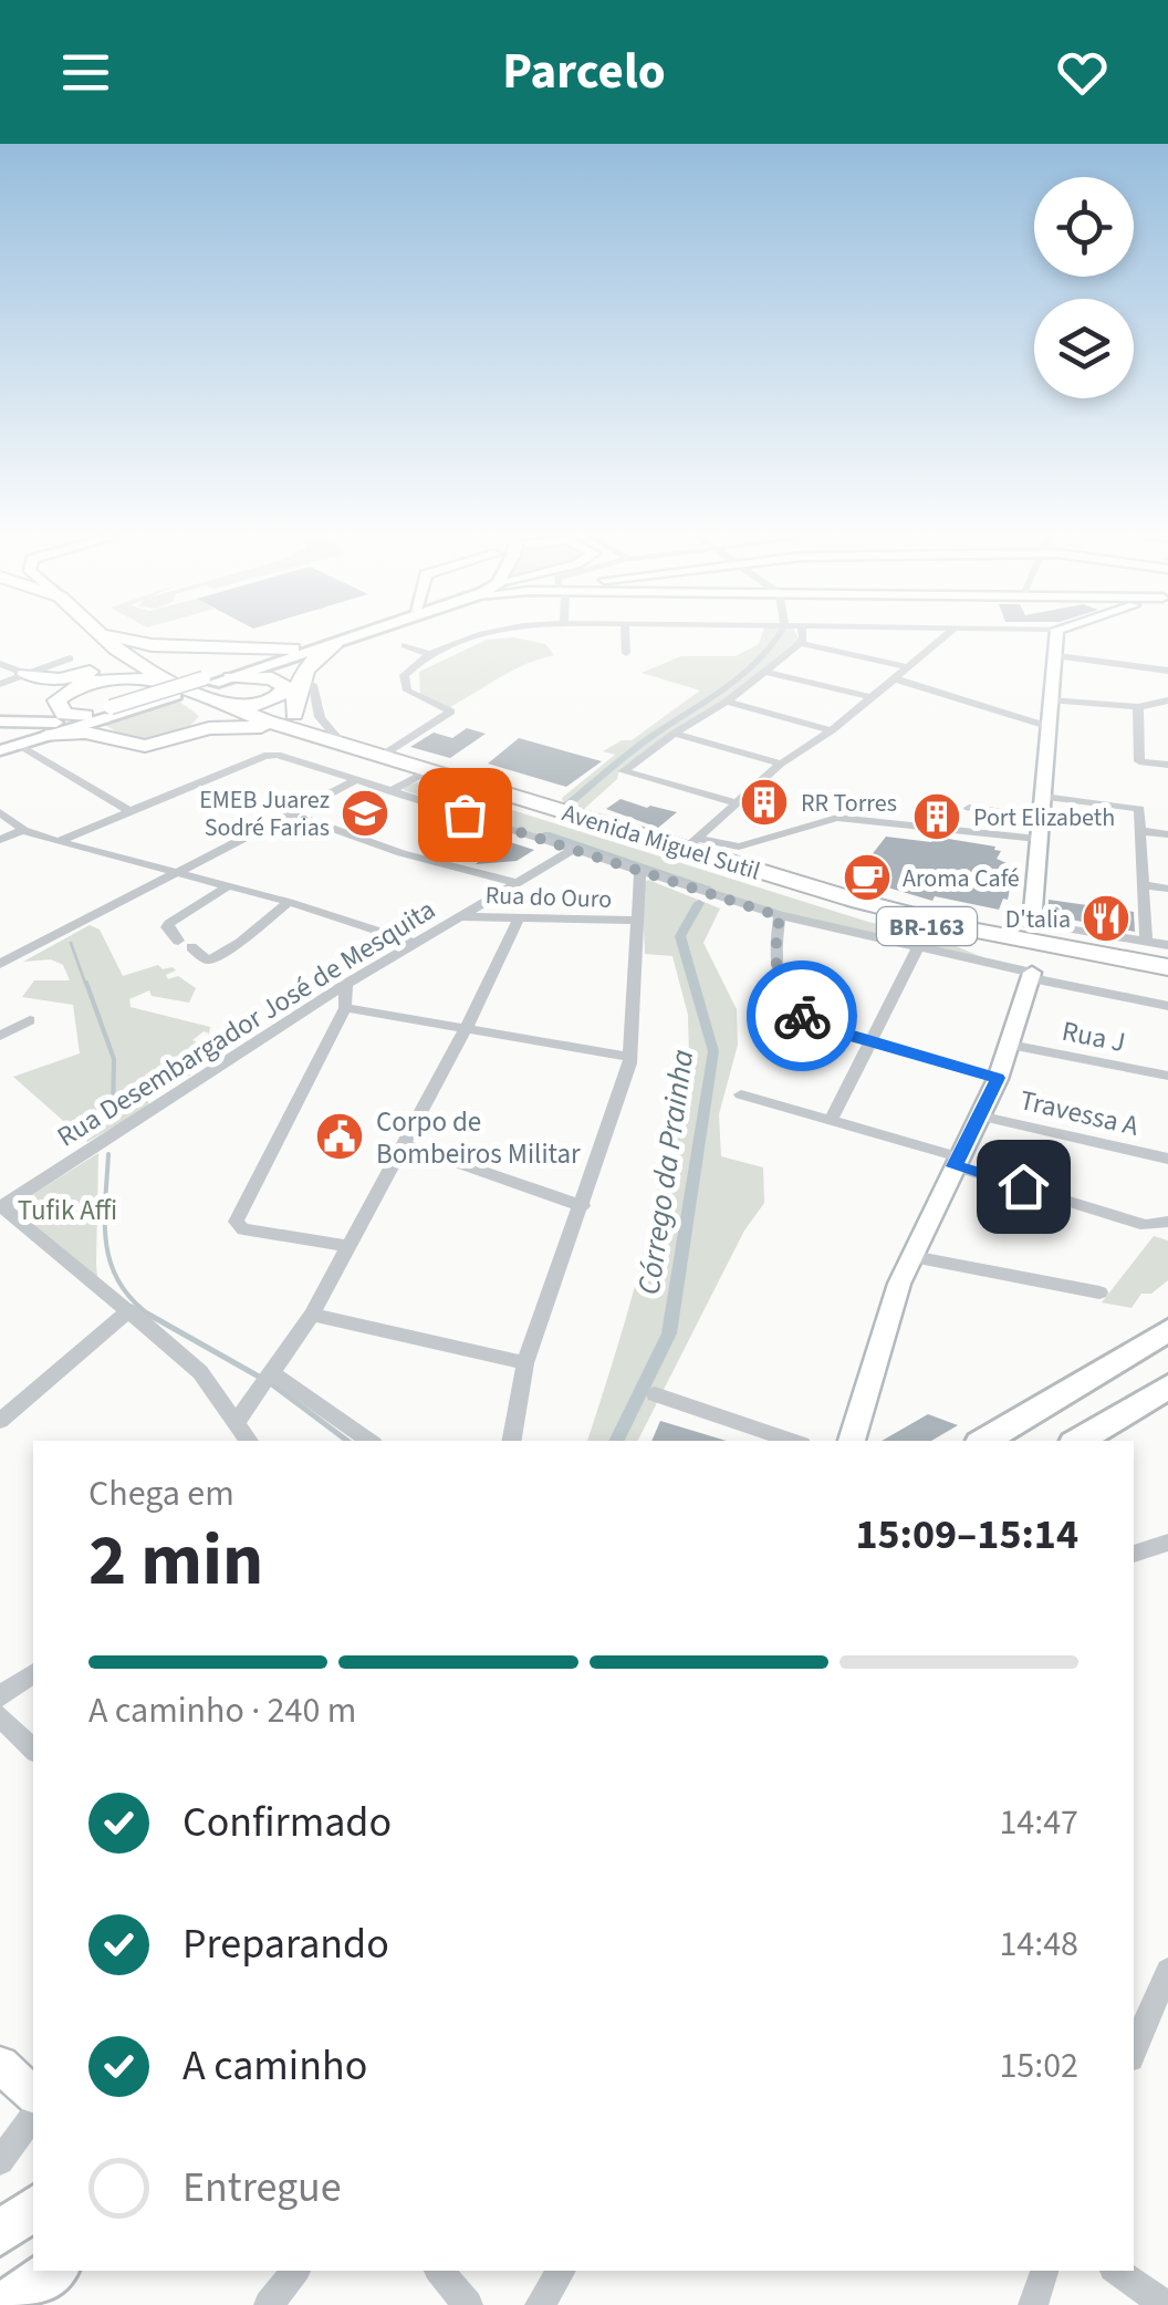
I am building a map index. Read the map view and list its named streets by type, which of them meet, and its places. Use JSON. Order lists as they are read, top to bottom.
{
  "streets": {
    "highway": ["Avenida Miguel Sutil", "BR-163"],
    "street": [
      "Rua do Ouro",
      "Rua Desembargador José de Mesquita",
      "Rua J",
      "Travessa A"
    ]
  },
  "crossings": [
    ["Rua do Ouro", "Rua Desembargador José de Mesquita"]
  ],
  "water": ["Córrego da Prainha"],
  "parks": ["Tufik Affi"],
  "places": {
    "building": ["RR Torres", "Port Elizabeth"],
    "school or university": ["EMEB Juarez Sodré Farias"],
    "cafe": ["Aroma Café"],
    "restaurant": ["D'talia"],
    "public building": ["Corpo de Bombeiros Militar"]
  },
  "page": {
    "header": "Parcelo",
    "heading": ["2 min", "Chega em", "15:09–15:14"],
    "bar": "A caminho · 240 m",
    "list": [
      ["Confirmado", "14:47"],
      ["Preparando", "14:48"],
      ["A caminho", "15:02"],
      "Entregue"
    ]
  }
}
